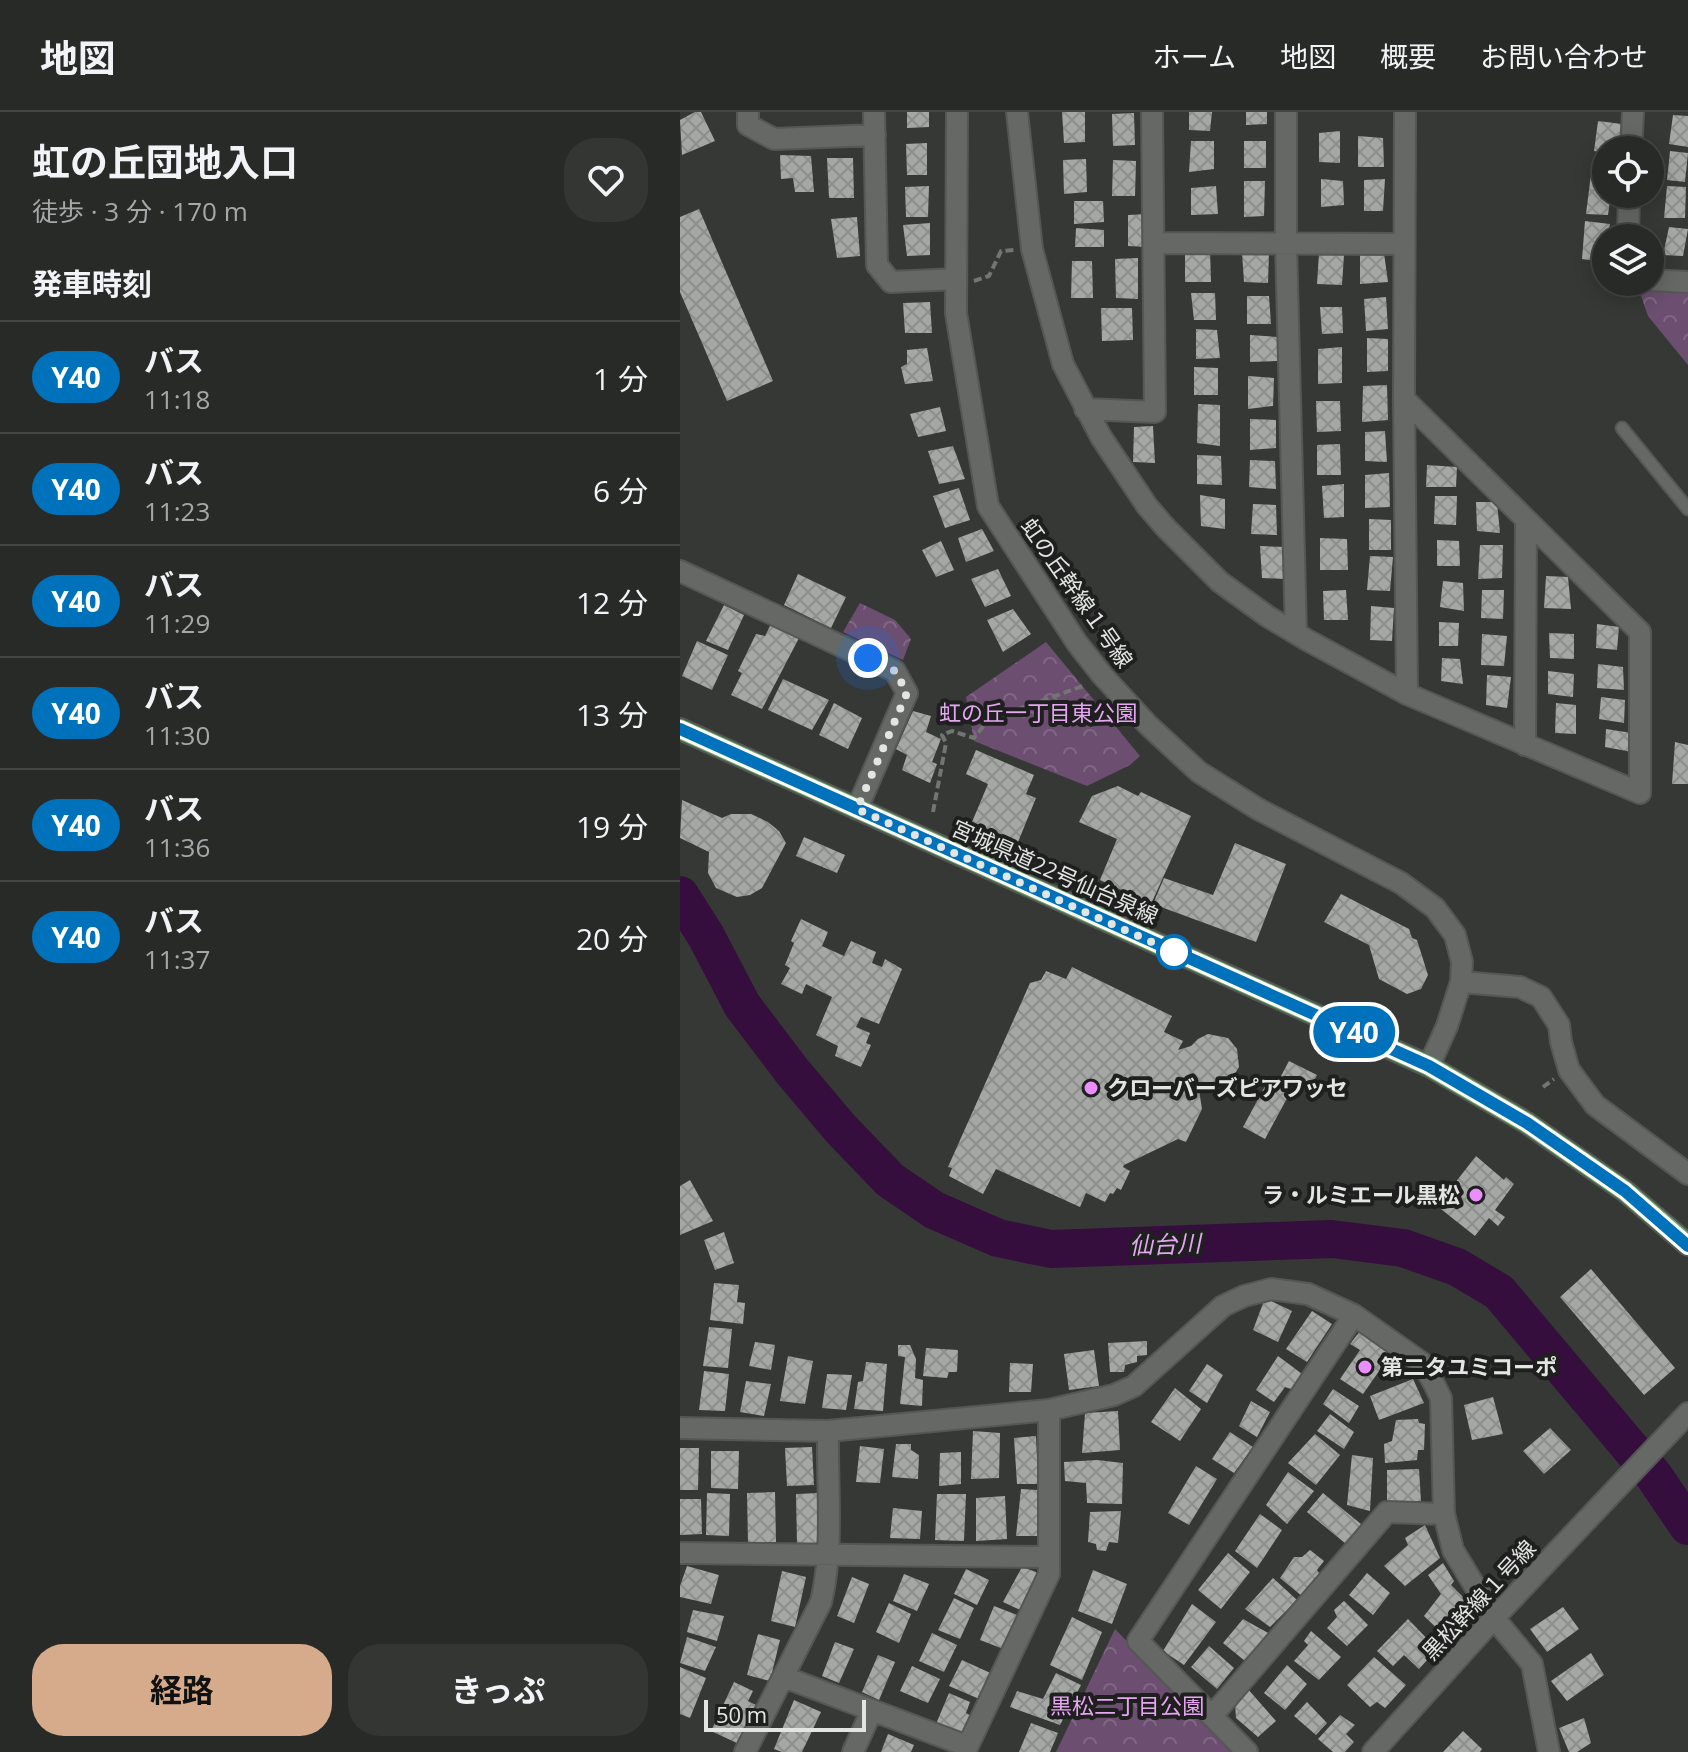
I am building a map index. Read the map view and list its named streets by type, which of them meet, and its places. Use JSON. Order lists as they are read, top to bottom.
{
  "streets": {
    "main road": ["宮城県道22号仙台泉線"],
    "street": ["虹の丘幹線１号線", "黒松幹線１号線"]
  },
  "crossings": [
    ["虹の丘幹線１号線", "宮城県道22号仙台泉線"]
  ],
  "water": ["仙台川"],
  "parks": ["虹の丘一丁目東公園", "黒松二丁目公園"],
  "places": ["クローバーズピアワッセ", "ラ・ルミエール黒松", "第二タユミコーポ"],
  "lines": ["bus line Y40"],
  "scale_bar": "50 m",
  "page": {
    "header": "地図",
    "nav": [
      "ホーム",
      "地図",
      "概要",
      "お問い合わせ"
    ],
    "heading": [
      ["虹の丘団地入口", "徒歩 · 3 分 · 170 m"],
      "発車時刻"
    ],
    "on_map": "Y40",
    "list": [
      {
        "mark": "Y40",
        "name": "バス",
        "note": "11:18",
        "value": "1 分"
      },
      {
        "mark": "Y40",
        "name": "バス",
        "note": "11:23",
        "value": "6 分"
      },
      {
        "mark": "Y40",
        "name": "バス",
        "note": "11:29",
        "value": "12 分"
      },
      {
        "mark": "Y40",
        "name": "バス",
        "note": "11:30",
        "value": "13 分"
      },
      {
        "mark": "Y40",
        "name": "バス",
        "note": "11:36",
        "value": "19 分"
      },
      {
        "mark": "Y40",
        "name": "バス",
        "note": "11:37",
        "value": "20 分"
      }
    ],
    "buttons": ["経路", "きっぷ"],
    "scale": "50 m"
  }
}
